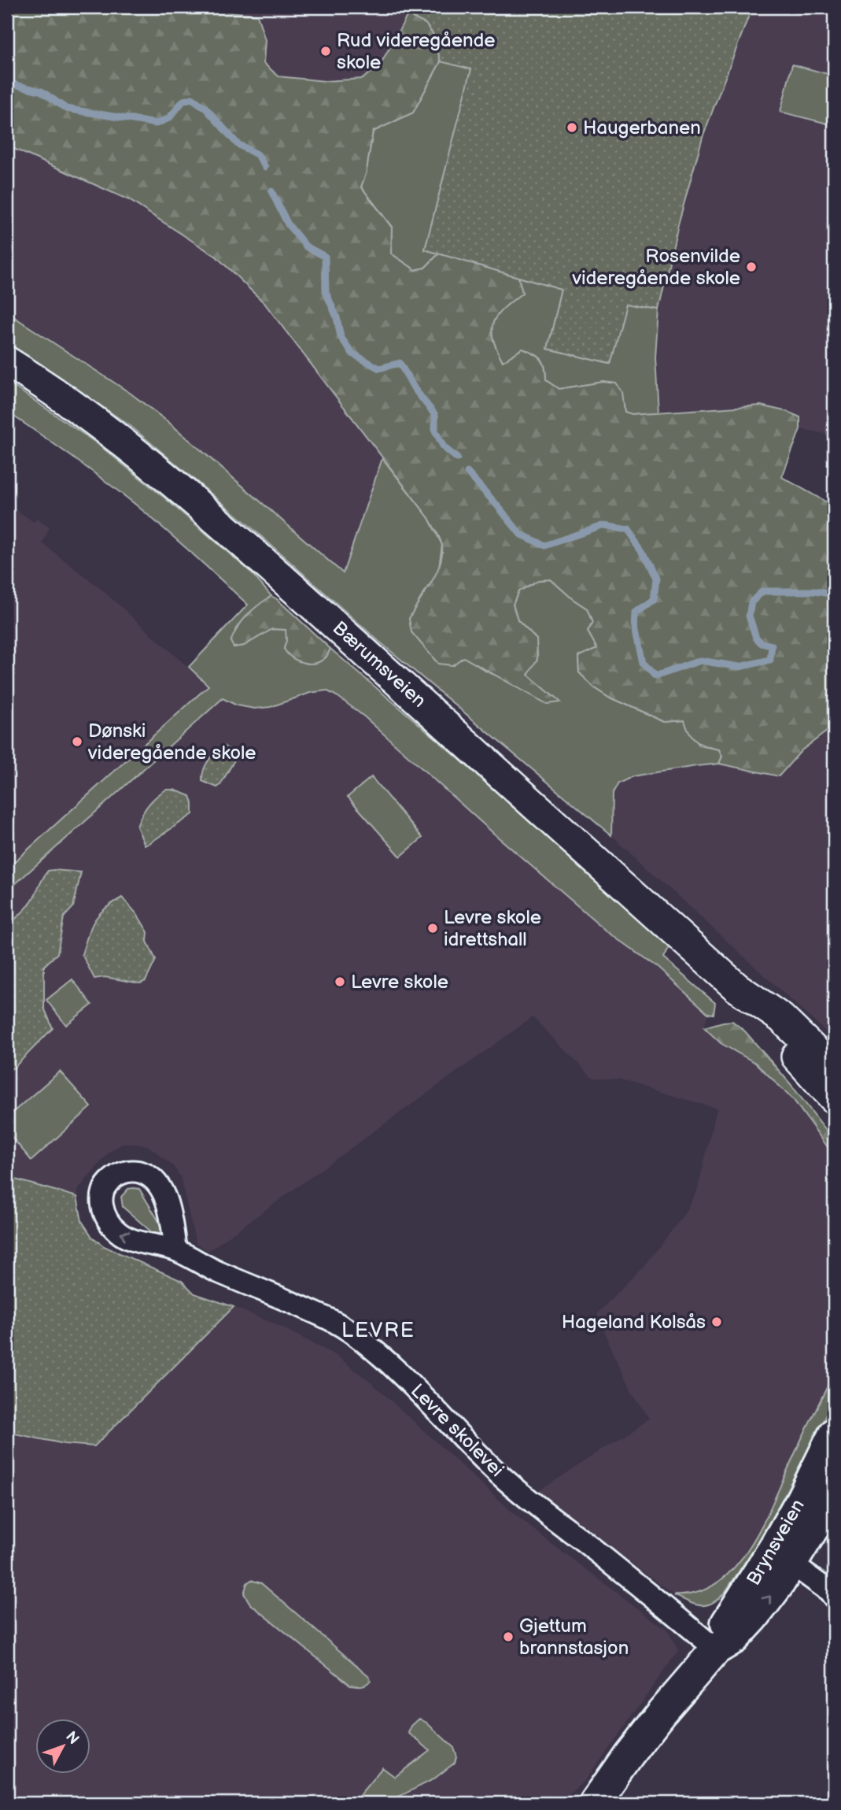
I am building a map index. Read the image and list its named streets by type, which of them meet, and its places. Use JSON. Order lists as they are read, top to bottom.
{
  "streets": {
    "main road": ["Bærumsveien", "Brynsveien"],
    "street": ["Levre skolevei"]
  },
  "crossings": [
    ["Levre skolevei", "Brynsveien"]
  ],
  "districts": ["LEVRE"],
  "places": [
    "Rud videregående skole",
    "Haugerbanen",
    "Rosenvilde videregående skole",
    "Dønski videregående skole",
    "Levre skole idrettshall",
    "Levre skole",
    "Hageland Kolsås",
    "Gjettum brannstasjon"
  ],
  "north": "top right"
}
